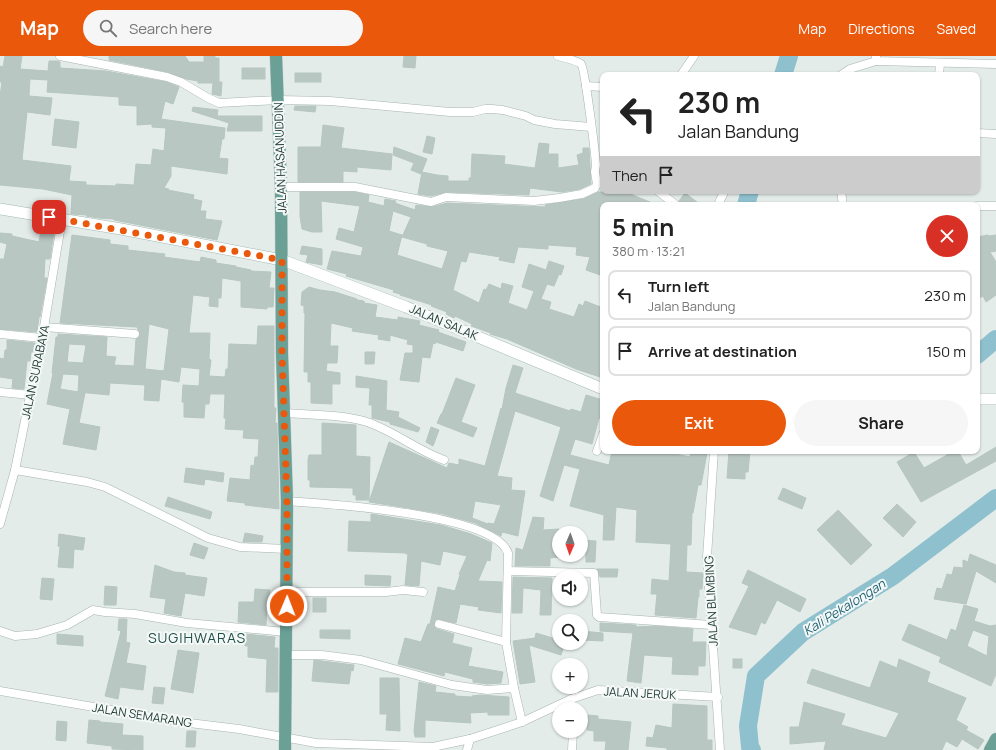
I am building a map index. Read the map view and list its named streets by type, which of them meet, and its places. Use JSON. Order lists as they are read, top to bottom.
{
  "streets": {
    "main road": ["JALAN HASANUDDIN", "JALAN SALAK"],
    "street": [
      "JALAN SURABAYA",
      "JALAN BLIMBING",
      "JALAN JERUK",
      "JALAN SEMARANG"
    ]
  },
  "crossings": [
    ["JALAN HASANUDDIN", "JALAN SALAK"],
    ["JALAN HASANUDDIN", "JALAN JERUK"],
    ["JALAN HASANUDDIN", "JALAN SEMARANG"],
    ["JALAN SALAK", "JALAN SURABAYA"],
    ["JALAN BLIMBING", "JALAN JERUK"],
    ["JALAN JERUK", "JALAN SEMARANG"]
  ],
  "districts": ["SUGIHWARAS"],
  "water": ["Kali Pekalongan"],
  "north": "bottom",
  "page": {
    "header": "Map",
    "search": "Search here",
    "nav": ["Map", "Directions", "Saved"],
    "turn": ["230 m", "Jalan Bandung"],
    "then": "Then",
    "heading": ["5 min", "380 m · 13:21"],
    "list": [
      {
        "name": "Turn left",
        "note": "Jalan Bandung",
        "value": "230 m"
      },
      {
        "name": "Arrive at destination",
        "value": "150 m"
      }
    ],
    "buttons": ["Exit", "Share"],
    "map_buttons": ["+", "−"]
  }
}
